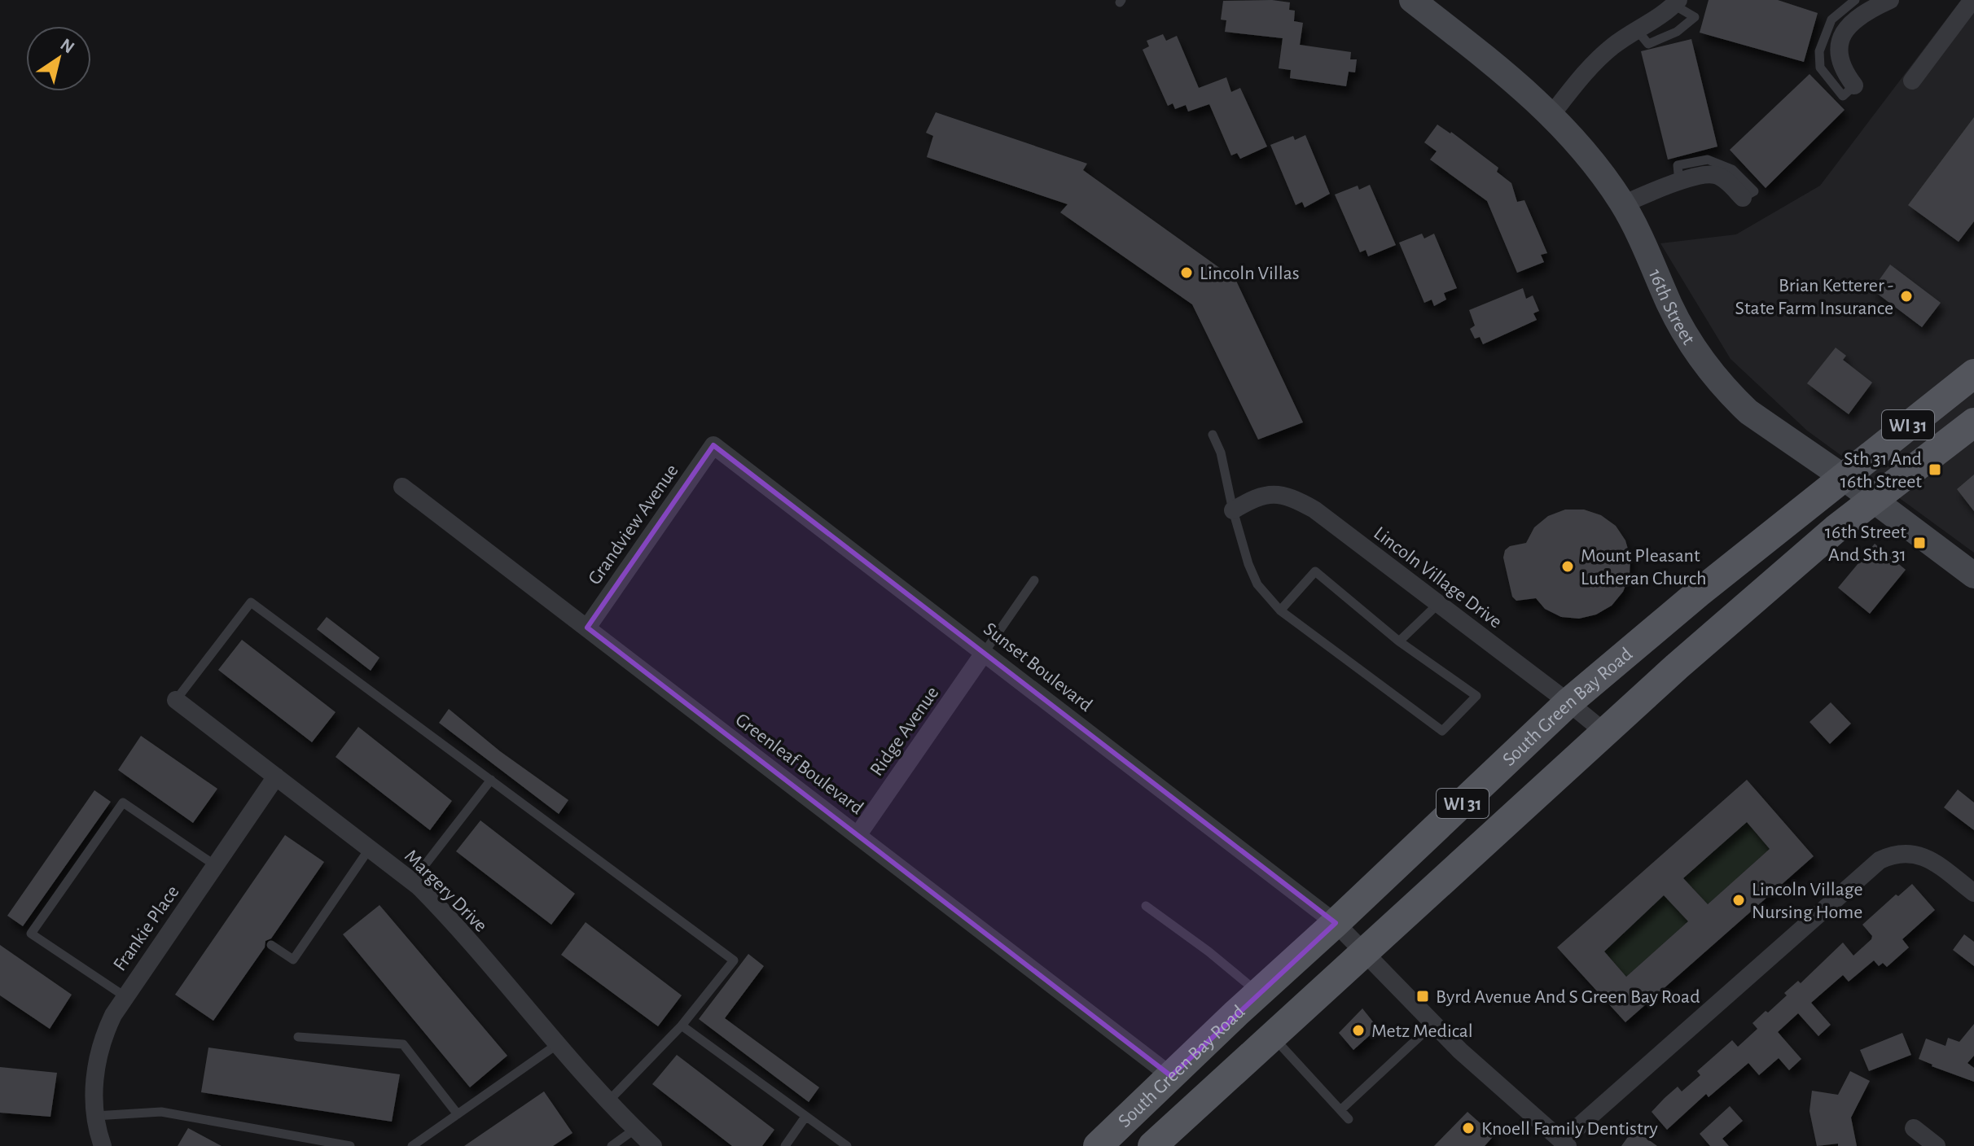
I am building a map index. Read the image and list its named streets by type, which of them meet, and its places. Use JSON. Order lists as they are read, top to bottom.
{
  "streets": {
    "main road": ["WI 31", "South Green Bay Road"],
    "street": [
      "16th Street",
      "Grandview Avenue",
      "Lincoln Village Drive",
      "Sunset Boulevard",
      "Ridge Avenue",
      "Greenleaf Boulevard",
      "Margery Drive",
      "Frankie Place"
    ]
  },
  "crossings": [
    ["16th Street", "South Green Bay Road"],
    ["Grandview Avenue", "Sunset Boulevard"],
    ["Grandview Avenue", "Greenleaf Boulevard"],
    ["Lincoln Village Drive", "South Green Bay Road"],
    ["Sunset Boulevard", "South Green Bay Road"],
    ["Sunset Boulevard", "Ridge Avenue"],
    ["South Green Bay Road", "Greenleaf Boulevard"],
    ["Ridge Avenue", "Greenleaf Boulevard"],
    ["Margery Drive", "Frankie Place"]
  ],
  "places": {
    "other": [
      "Lincoln Villas",
      "Brian Ketterer - State Farm Insurance",
      "Mount Pleasant Lutheran Church",
      "Lincoln Village Nursing Home",
      "Metz Medical",
      "Knoell Family Dentistry"
    ],
    "transit": ["Sth 31 And 16th Street", "16th Street And Sth 31", "Byrd Avenue And S Green Bay Road"]
  },
  "north": "top right"
}
